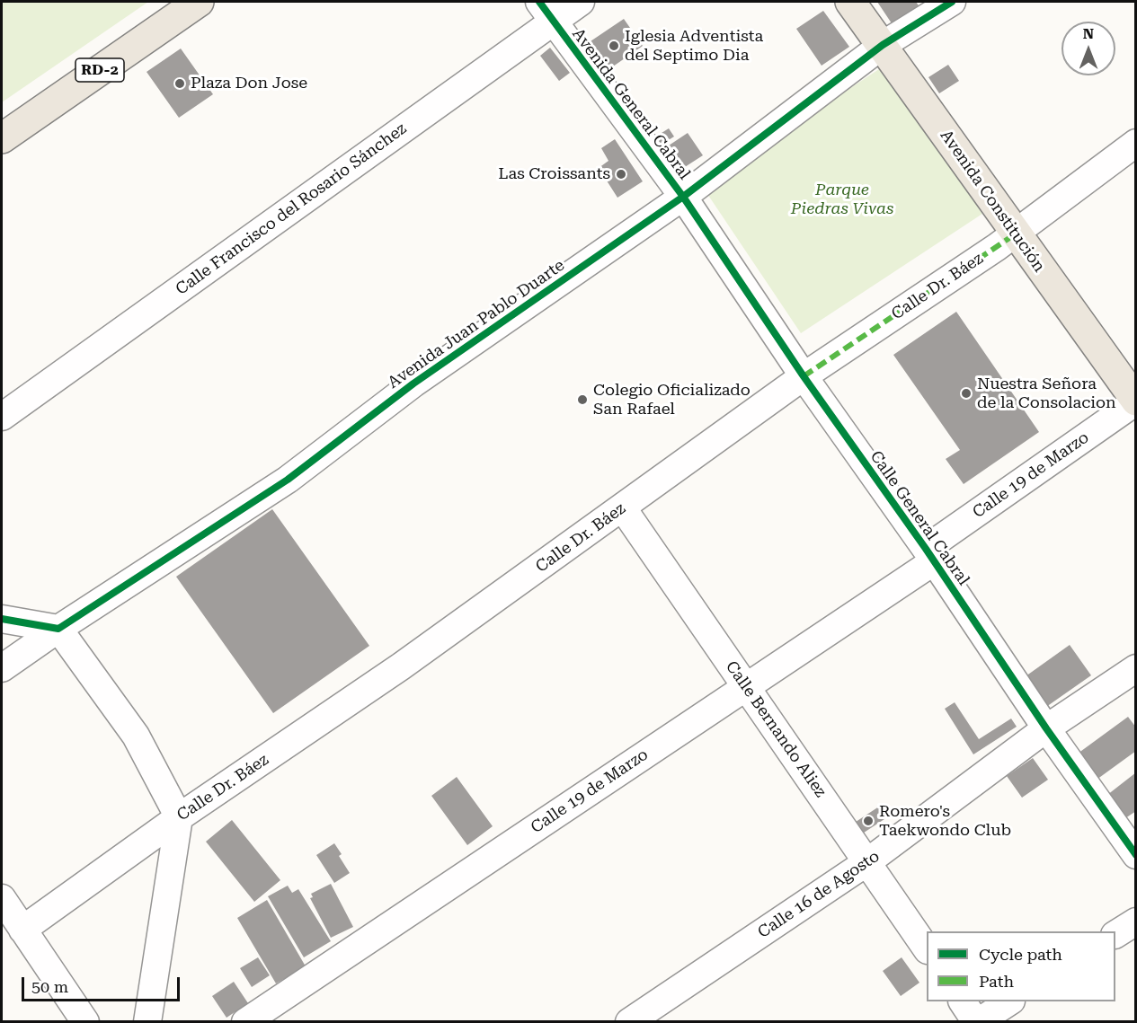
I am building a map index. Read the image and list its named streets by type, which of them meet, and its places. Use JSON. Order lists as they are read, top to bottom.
{
  "streets": {
    "main road": ["RD-2", "Avenida Constitución"],
    "street": [
      "Avenida General Cabral",
      "Calle Francisco del Rosario Sánchez",
      "Calle Dr. Báez",
      "Avenida Juan Pablo Duarte",
      "Calle 19 de Marzo",
      "Calle General Cabral",
      "Calle Bernando Aliez",
      "Calle 16 de Agosto"
    ]
  },
  "crossings": [
    ["Avenida General Cabral", "Calle Francisco del Rosario Sánchez"],
    ["Avenida General Cabral", "Avenida Juan Pablo Duarte"],
    ["Avenida General Cabral", "Calle General Cabral"],
    ["Avenida Constitución", "Calle Dr. Báez"],
    ["Avenida Constitución", "Avenida Juan Pablo Duarte"],
    ["Avenida Constitución", "Calle 19 de Marzo"],
    ["Calle Dr. Báez", "Calle General Cabral"],
    ["Calle Dr. Báez", "Calle Bernando Aliez"],
    ["Avenida Juan Pablo Duarte", "Calle General Cabral"],
    ["Calle 19 de Marzo", "Calle General Cabral"],
    ["Calle 19 de Marzo", "Calle Bernando Aliez"],
    ["Calle General Cabral", "Calle 16 de Agosto"],
    ["Calle Bernando Aliez", "Calle 16 de Agosto"]
  ],
  "parks": ["Parque Piedras Vivas"],
  "places": [
    "Iglesia Adventista del Septimo Dia",
    "Plaza Don Jose",
    "Las Croissants",
    "Nuestra Señora de la Consolacion",
    "Colegio Oficializado San Rafael",
    "Romero's Taekwondo Club"
  ],
  "legend": ["Cycle path", "Path"],
  "scale_bar": "50 m",
  "north": "top"
}
